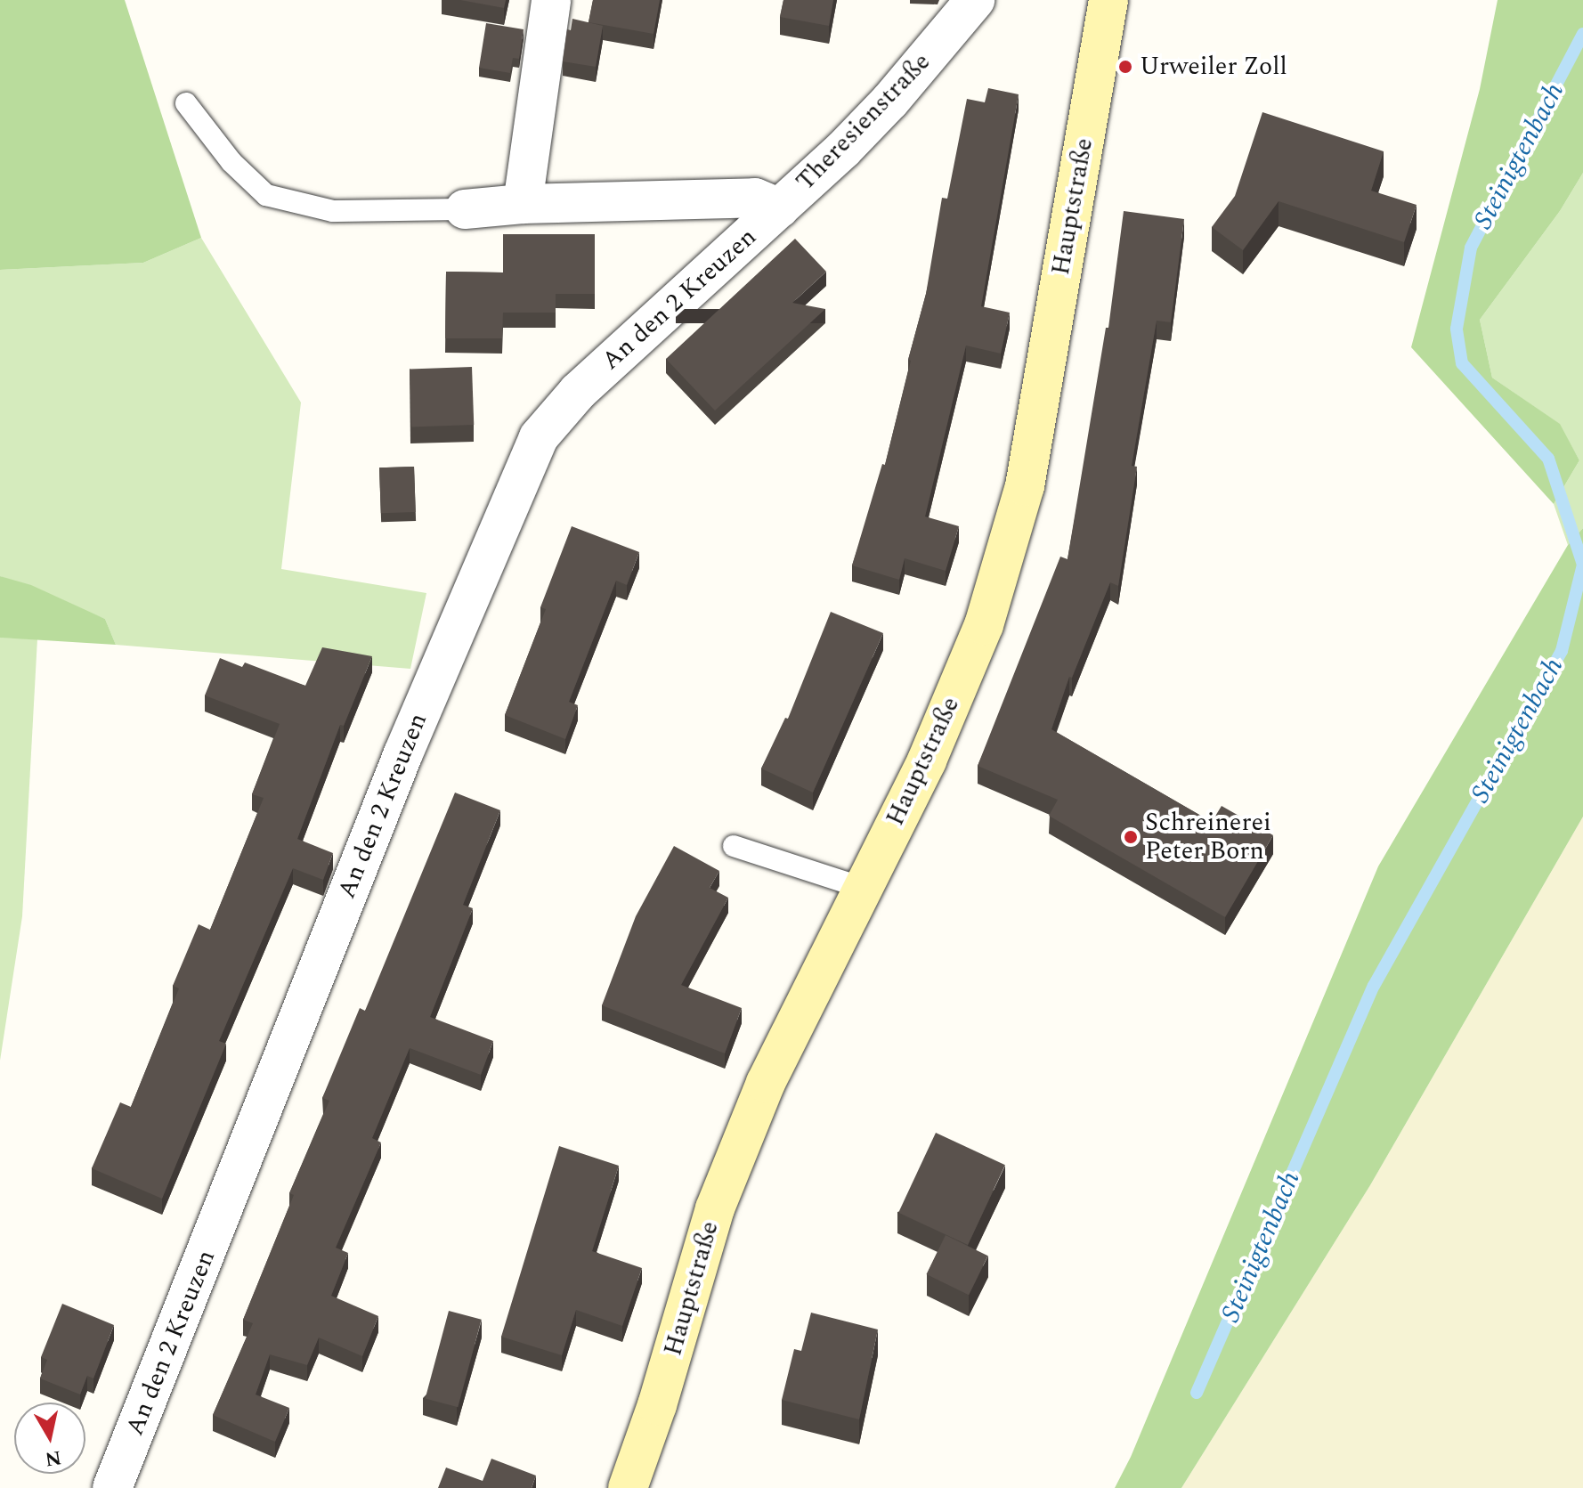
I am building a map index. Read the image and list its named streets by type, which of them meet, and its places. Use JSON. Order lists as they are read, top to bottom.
{
  "streets": {
    "main road": ["Hauptstraße"],
    "street": ["Theresienstraße", "An den 2 Kreuzen"]
  },
  "crossings": [
    ["Theresienstraße", "An den 2 Kreuzen"]
  ],
  "water": ["Steinigtenbach"],
  "places": ["Urweiler Zoll", "Schreinerei Peter Born"],
  "north": "bottom"
}
